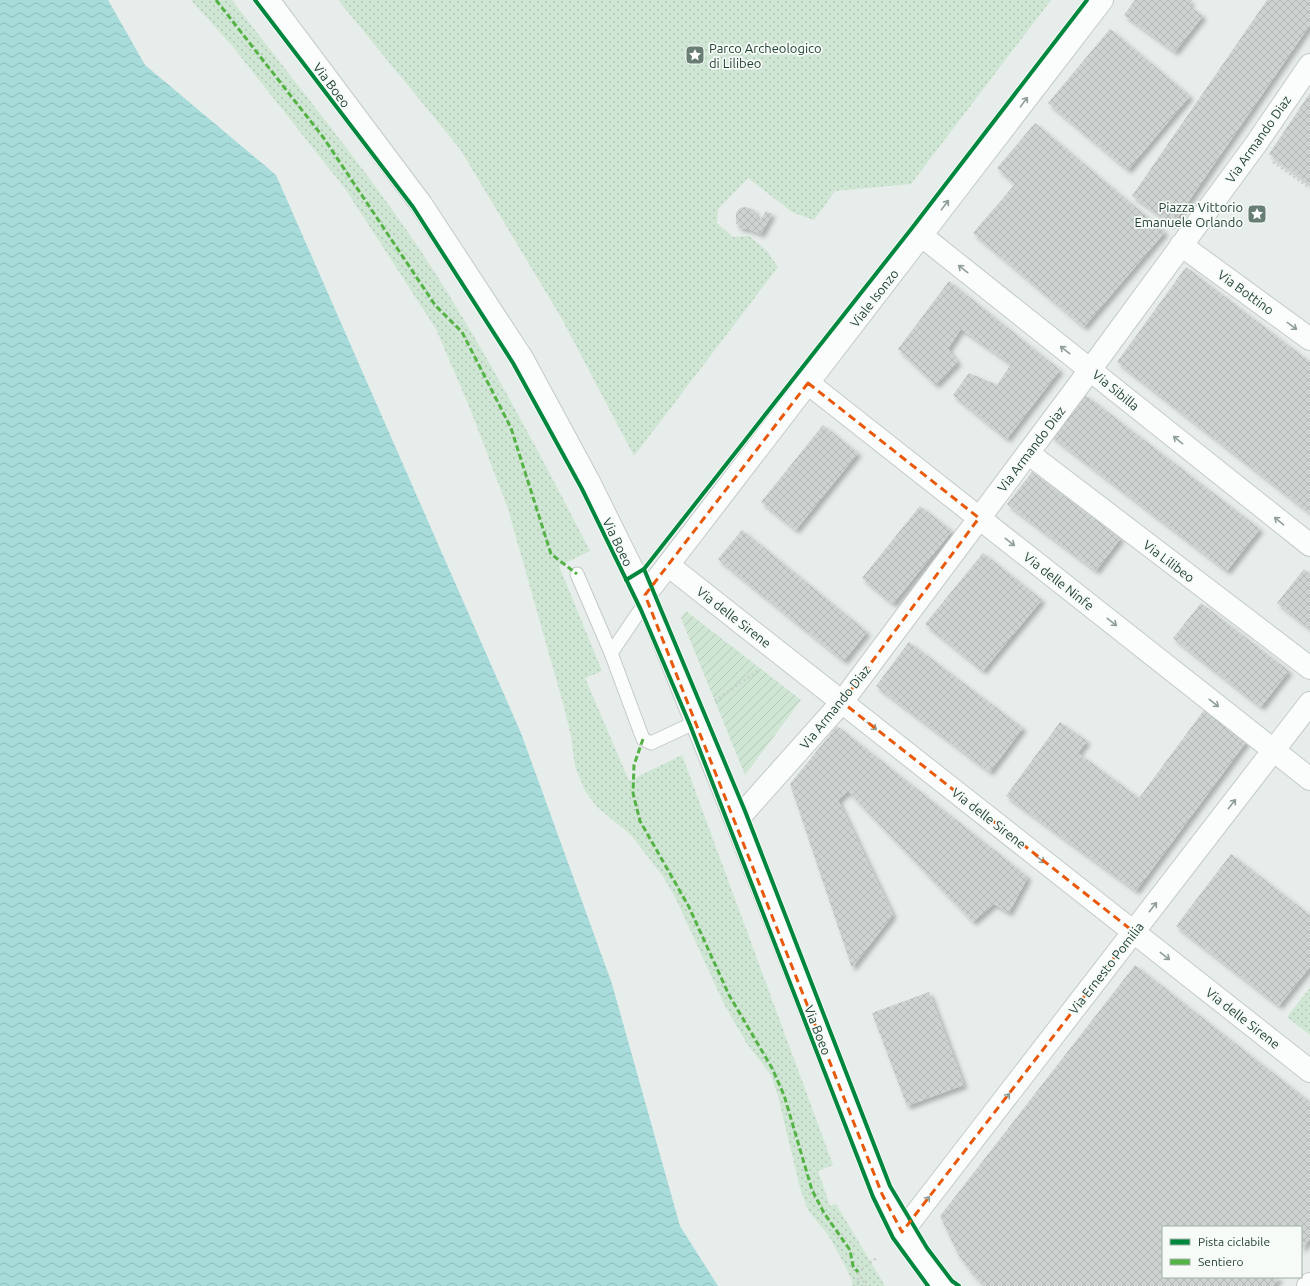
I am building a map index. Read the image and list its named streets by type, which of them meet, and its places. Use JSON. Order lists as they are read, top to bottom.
{
  "streets": {
    "street": [
      "Via Boeo",
      "Via Armando Diaz",
      "Via Bottino",
      "Viale Isonzo",
      "Via Sibilla",
      "Via Lilibeo",
      "Via delle Ninfe",
      "Via delle Sirene",
      "Via Ernesto Pomilia"
    ]
  },
  "crossings": [
    ["Via Boeo", "Via Armando Diaz"],
    ["Via Boeo", "Viale Isonzo"],
    ["Via Boeo", "Via Ernesto Pomilia"],
    ["Via Armando Diaz", "Via Bottino"],
    ["Via Armando Diaz", "Via Sibilla"],
    ["Via Armando Diaz", "Via Lilibeo"],
    ["Via Armando Diaz", "Via delle Ninfe"],
    ["Via Armando Diaz", "Via delle Sirene"],
    ["Viale Isonzo", "Via Sibilla"],
    ["Viale Isonzo", "Via delle Ninfe"],
    ["Viale Isonzo", "Via delle Sirene"],
    ["Via delle Ninfe", "Via Ernesto Pomilia"],
    ["Via delle Sirene", "Via Ernesto Pomilia"]
  ],
  "one_way": [
    "Via Bottino",
    "Viale Isonzo",
    "Via Sibilla",
    "Via delle Ninfe",
    "Via delle Sirene",
    "Via Ernesto Pomilia"
  ],
  "places": {
    "place": ["Parco Archeologico di Lilibeo", "Piazza Vittorio Emanuele Orlando"]
  },
  "legend": ["Pista ciclabile", "Sentiero"]
}
